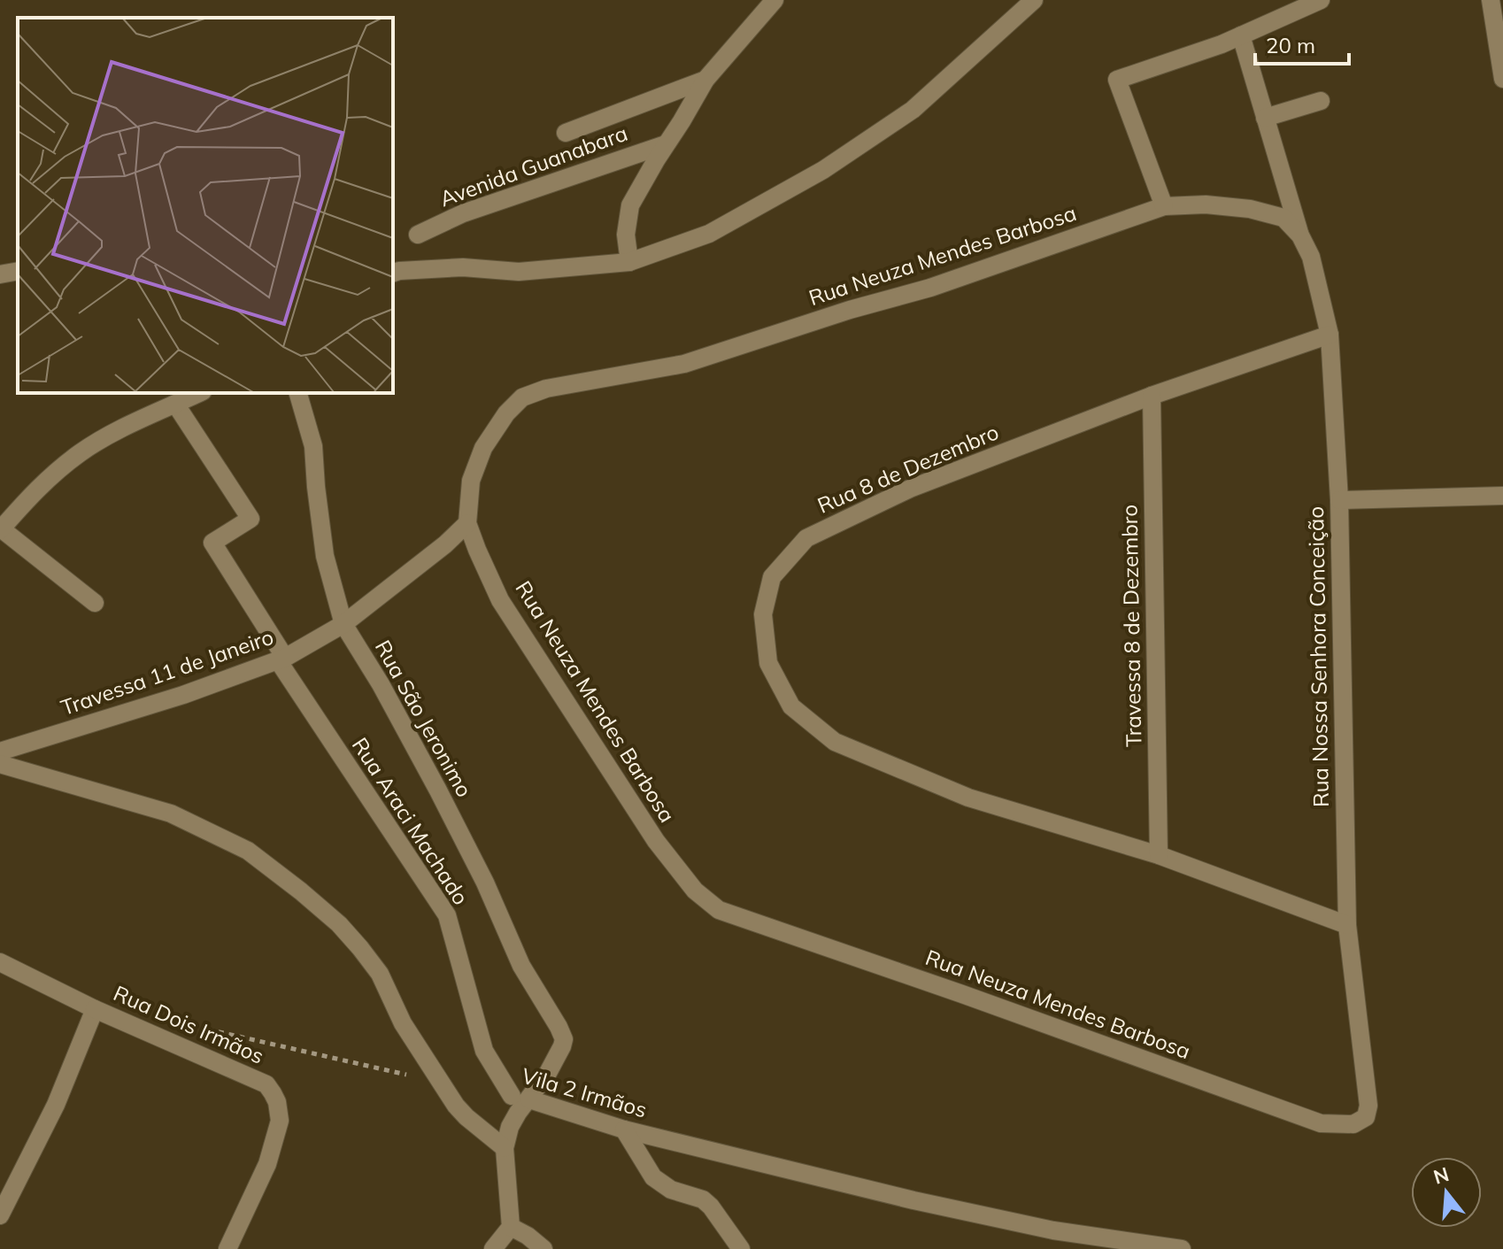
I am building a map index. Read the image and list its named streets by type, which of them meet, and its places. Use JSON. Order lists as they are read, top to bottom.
{
  "streets": {
    "street": [
      "Avenida Guanabara",
      "Rua Neuza Mendes Barbosa",
      "Rua 8 de Dezembro",
      "Travessa 8 de Dezembro",
      "Rua Nossa Senhora Conceição",
      "Travessa 11 de Janeiro",
      "Rua São Jeronimo",
      "Rua Araci Machado",
      "Rua Dois Irmãos",
      "Vila 2 Irmãos"
    ]
  },
  "crossings": [
    ["Rua Neuza Mendes Barbosa", "Rua Nossa Senhora Conceição"],
    ["Rua 8 de Dezembro", "Travessa 8 de Dezembro"],
    ["Rua 8 de Dezembro", "Rua Nossa Senhora Conceição"],
    ["Travessa 11 de Janeiro", "Rua São Jeronimo"],
    ["Travessa 11 de Janeiro", "Rua Araci Machado"],
    ["Rua São Jeronimo", "Rua Araci Machado"],
    ["Rua São Jeronimo", "Vila 2 Irmãos"],
    ["Rua Araci Machado", "Vila 2 Irmãos"]
  ],
  "scale_bar": "20 m",
  "north": "top"
}
